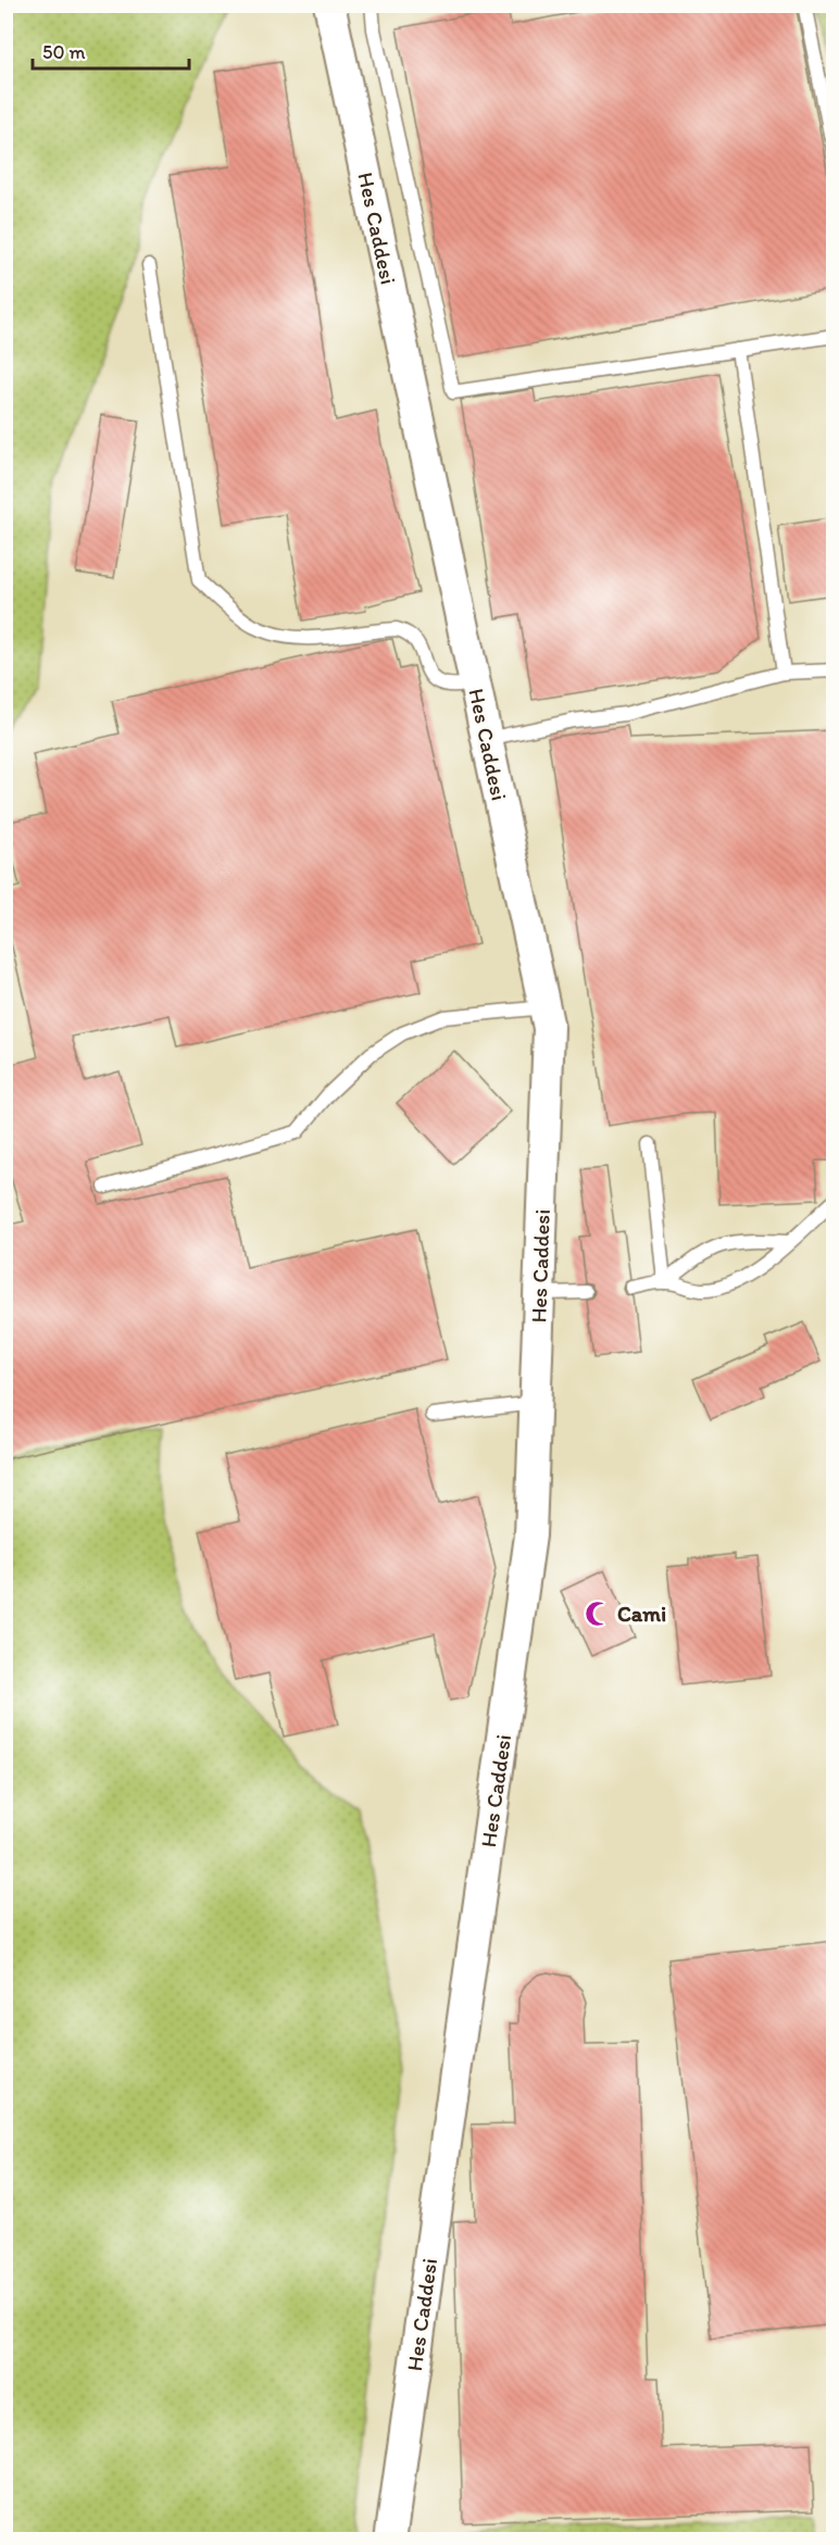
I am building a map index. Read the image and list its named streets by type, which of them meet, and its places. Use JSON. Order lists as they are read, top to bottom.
{
  "streets": {
    "street": ["Hes Caddesi"]
  },
  "places": {
    "mosque": ["Cami"]
  },
  "scale_bar": "50 m"
}
